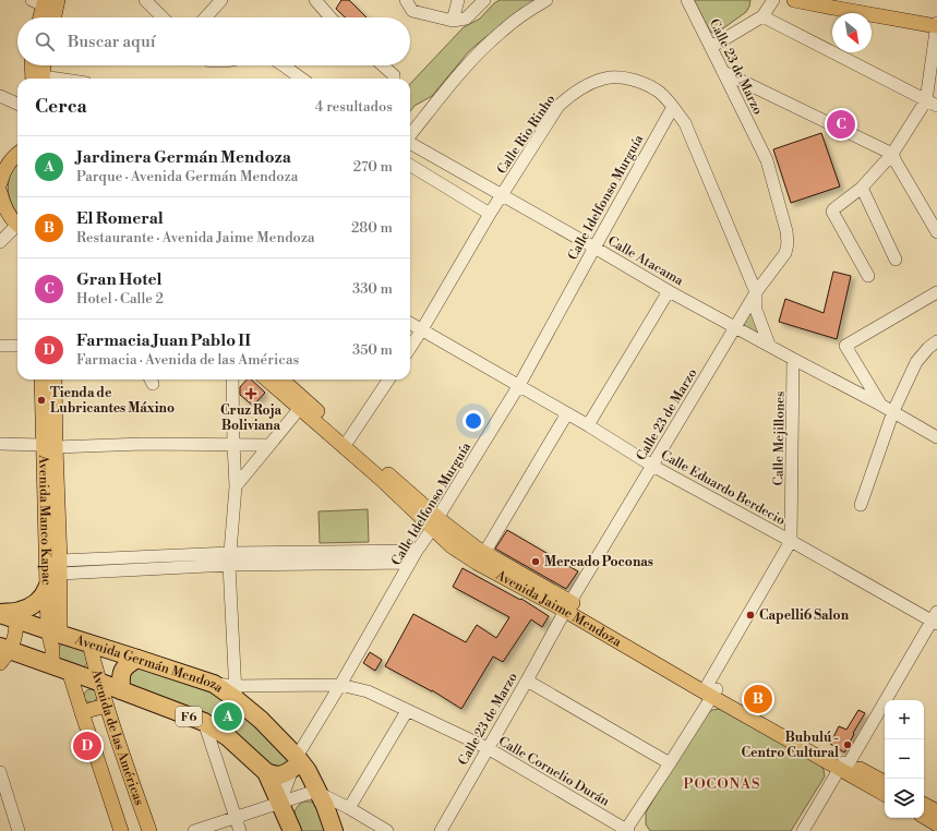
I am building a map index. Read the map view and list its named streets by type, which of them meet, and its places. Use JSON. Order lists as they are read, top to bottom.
{
  "streets": {
    "highway": ["Avenida Germán Mendoza", "F6"],
    "main road": ["Avenida Manco Kapac", "Avenida Jaime Mendoza", "Avenida de las Américas"],
    "street": [
      "Calle 23 de Marzo",
      "Calle Rio Rinho",
      "Calle Idelfonso Murguía",
      "Calle Atacama",
      "Calle Mejillones",
      "Calle Eduardo Berdecio",
      "Calle Cornelio Durán"
    ]
  },
  "crossings": [
    ["Calle 23 de Marzo", "Calle Rio Rinho"],
    ["Calle 23 de Marzo", "Calle Atacama"],
    ["Calle 23 de Marzo", "Calle Eduardo Berdecio"],
    ["Calle 23 de Marzo", "Avenida Jaime Mendoza"],
    ["Calle 23 de Marzo", "Calle Cornelio Durán"],
    ["Calle Rio Rinho", "Calle Idelfonso Murguía"],
    ["Calle Rio Rinho", "Calle Atacama"],
    ["Calle Rio Rinho", "Calle Eduardo Berdecio"],
    ["Calle Idelfonso Murguía", "Calle Atacama"],
    ["Calle Idelfonso Murguía", "Calle Eduardo Berdecio"],
    ["Calle Idelfonso Murguía", "Avenida Jaime Mendoza"],
    ["Calle Idelfonso Murguía", "Avenida Germán Mendoza"],
    ["Calle Idelfonso Murguía", "F6"],
    ["Calle Idelfonso Murguía", "Calle Cornelio Durán"],
    ["Calle Mejillones", "Calle Eduardo Berdecio"],
    ["Calle Mejillones", "Avenida Jaime Mendoza"],
    ["Calle Mejillones", "Calle Cornelio Durán"],
    ["Avenida Manco Kapac", "Avenida Germán Mendoza"],
    ["Avenida Manco Kapac", "F6"],
    ["Avenida Germán Mendoza", "Avenida de las Américas"],
    ["Avenida Germán Mendoza", "Calle Cornelio Durán"],
    ["F6", "Avenida de las Américas"]
  ],
  "districts": ["POCONAS"],
  "places": {
    "health": ["Cruz Roja Boliviana"],
    "other": [
      "Tienda de Lubricantes Máxino",
      "Mercado Poconas",
      "Capelli6 Salon",
      "Bubulú - Centro Cultural"
    ]
  },
  "north": "bottom right",
  "page": {
    "search": "Buscar aquí",
    "heading": ["Cerca", "4 resultados"],
    "pins": [
      "C",
      "B",
      "A",
      "D"
    ],
    "list": [
      {
        "mark": "A",
        "name": "Jardinera Germán Mendoza",
        "note": "Parque · Avenida Germán Mendoza",
        "value": "270 m"
      },
      {
        "mark": "B",
        "name": "El Romeral",
        "note": "Restaurante · Avenida Jaime Mendoza",
        "value": "280 m"
      },
      {
        "mark": "C",
        "name": "Gran Hotel",
        "note": "Hotel · Calle 2",
        "value": "330 m"
      },
      {
        "mark": "D",
        "name": "Farmacia Juan Pablo II",
        "note": "Farmacia · Avenida de las Américas",
        "value": "350 m"
      }
    ],
    "map_buttons": ["+", "−"]
  }
}
